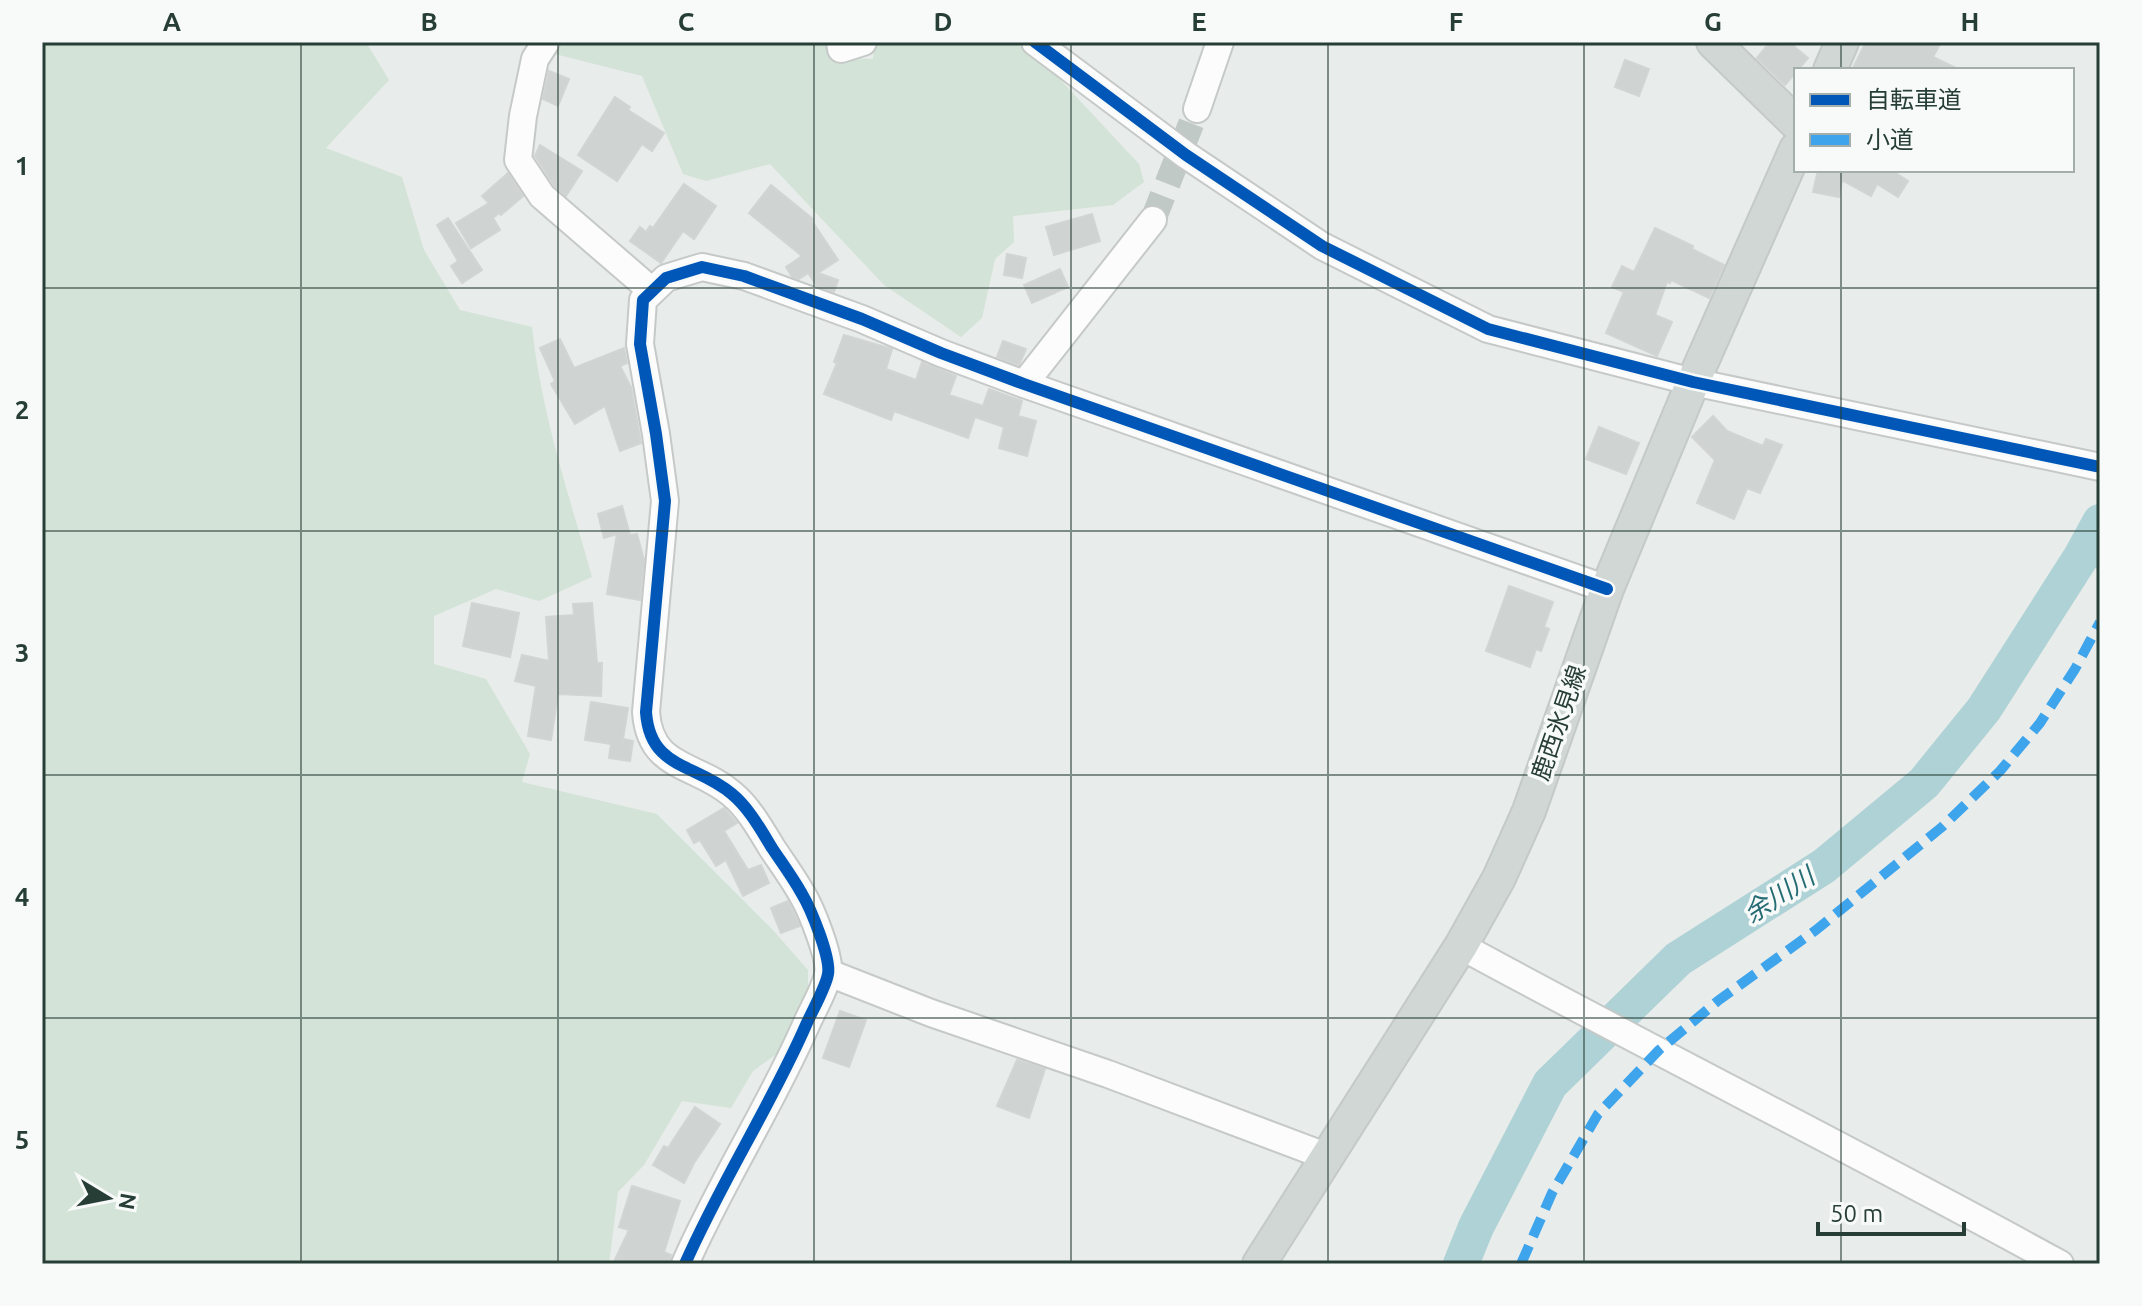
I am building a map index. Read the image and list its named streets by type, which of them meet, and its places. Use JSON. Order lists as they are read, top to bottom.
{
  "streets": {
    "main road": ["鹿西氷見線"]
  },
  "water": ["余川川"],
  "legend": ["自転車道", "小道"],
  "scale_bar": "50 m",
  "north": "right",
  "grid": {
    "columns": [
      "A",
      "B",
      "C",
      "D",
      "E",
      "F",
      "G",
      "H"
    ],
    "rows": [
      "1",
      "2",
      "3",
      "4",
      "5"
    ]
  }
}
